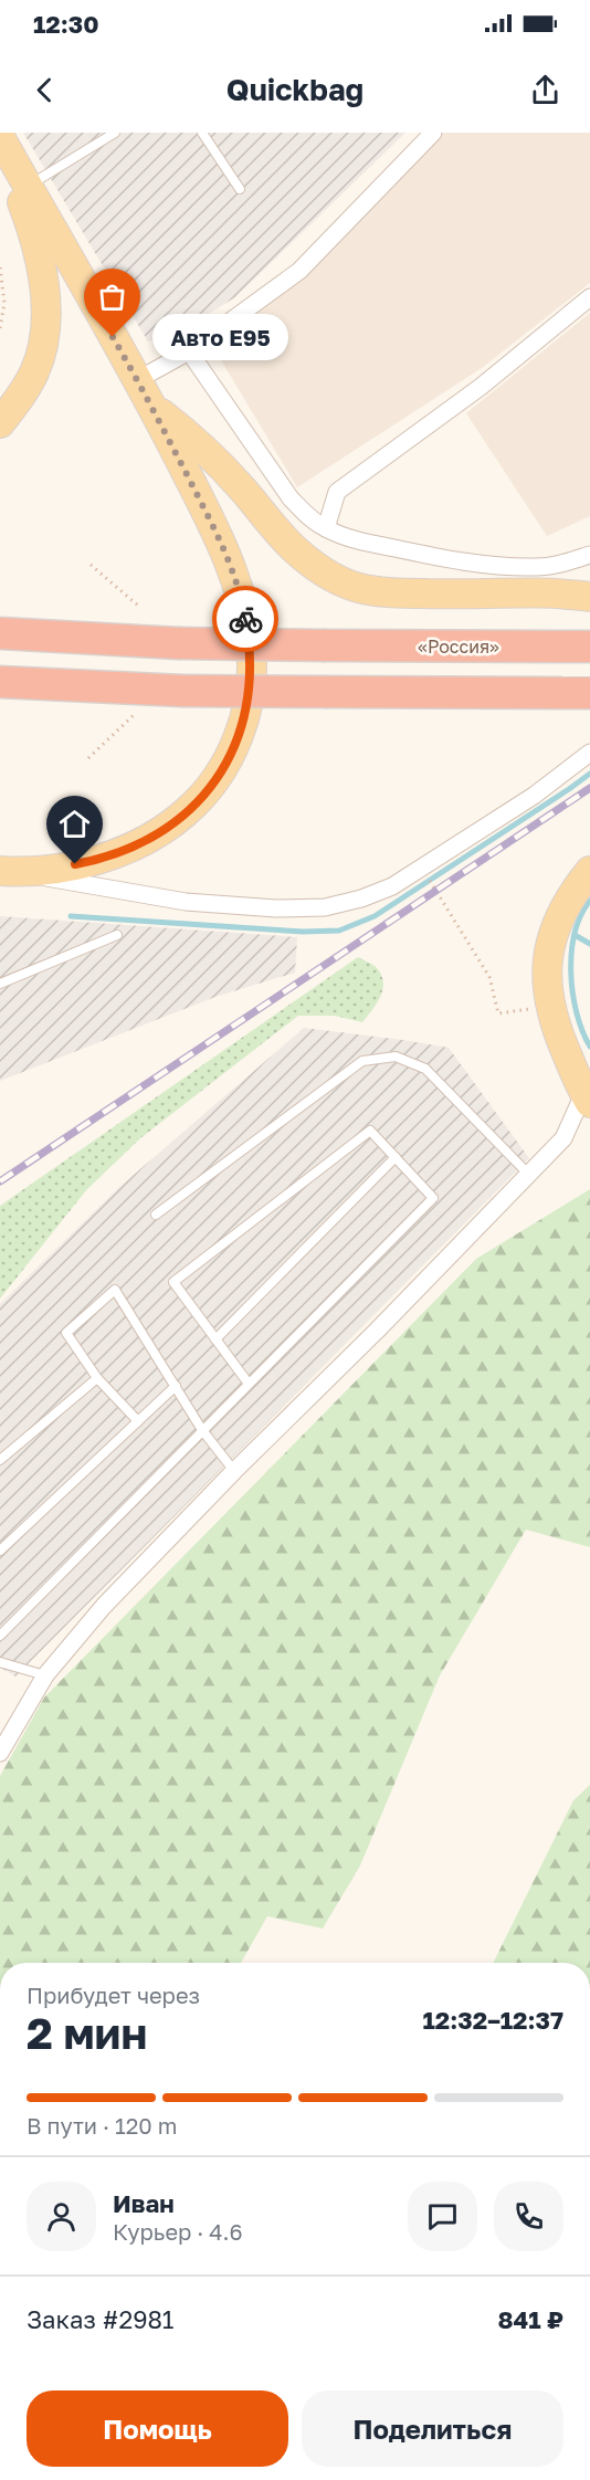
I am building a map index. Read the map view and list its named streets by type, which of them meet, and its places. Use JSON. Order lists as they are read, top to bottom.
{
  "streets": {
    "highway": ["«Россия»"]
  },
  "places": ["Авто E95"],
  "page": {
    "status": "12:30",
    "header": "Quickbag",
    "bubble": "Авто E95",
    "heading": ["2 мин", "Прибудет через", "12:32–12:37"],
    "panel": [
      "Иван",
      "Курьер · 4.6",
      "Заказ #2981",
      "841 ₽"
    ],
    "bar": "В пути · 120 m",
    "buttons": ["Помощь", "Поделиться"]
  }
}
